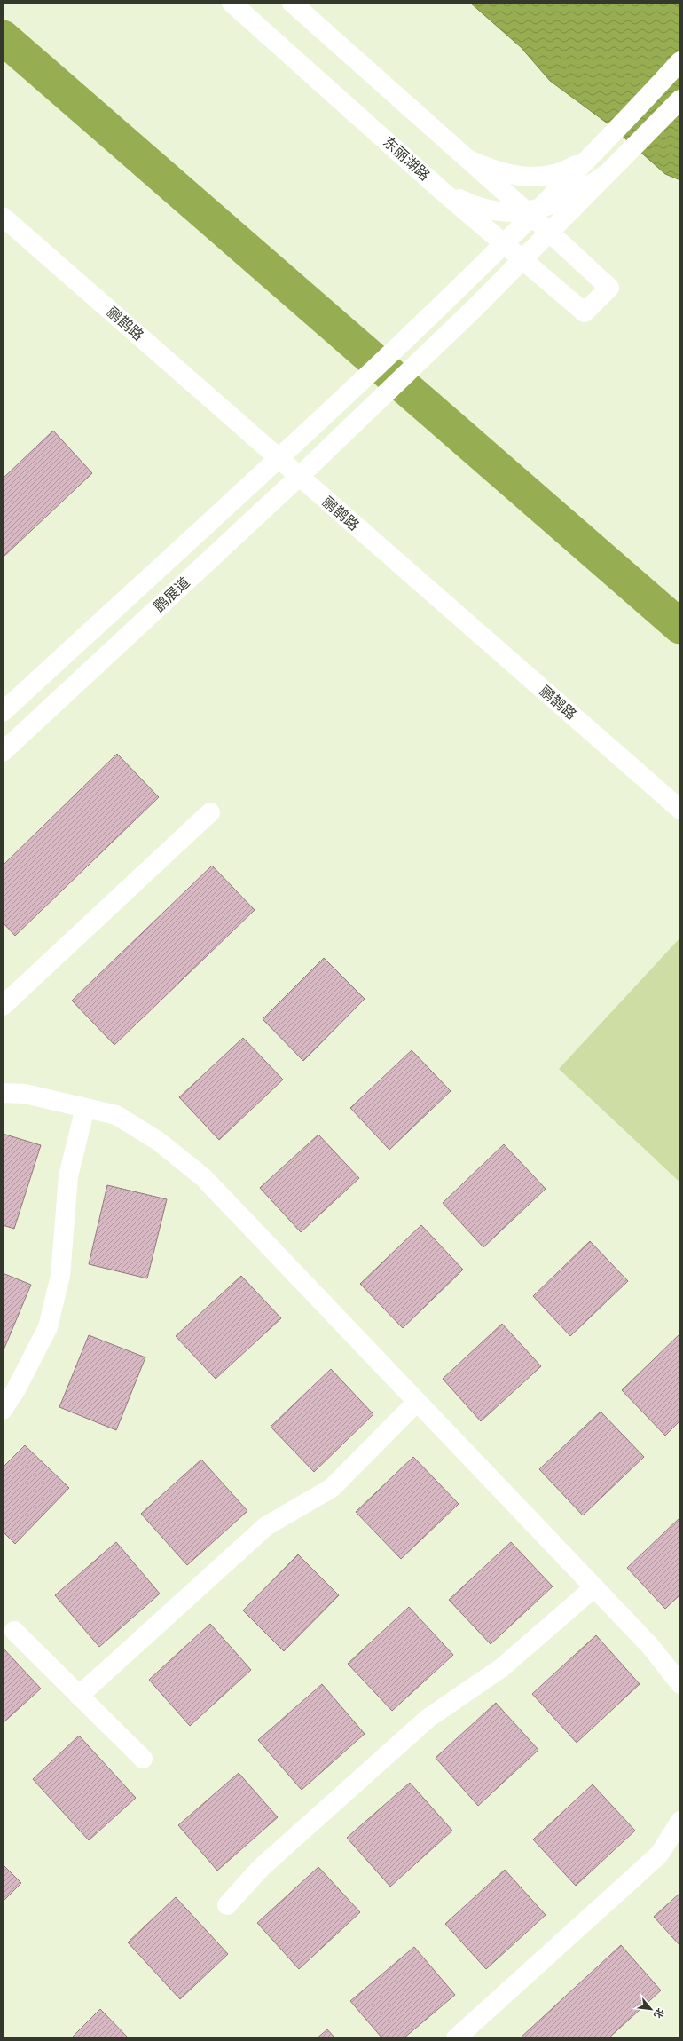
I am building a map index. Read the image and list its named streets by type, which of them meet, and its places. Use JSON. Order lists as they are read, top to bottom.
{
  "streets": {
    "street": ["东丽湖路", "鹂鹊路", "鹏展道"]
  },
  "crossings": [
    ["东丽湖路", "鹏展道"],
    ["鹂鹊路", "鹏展道"]
  ],
  "north": "bottom right"
}
